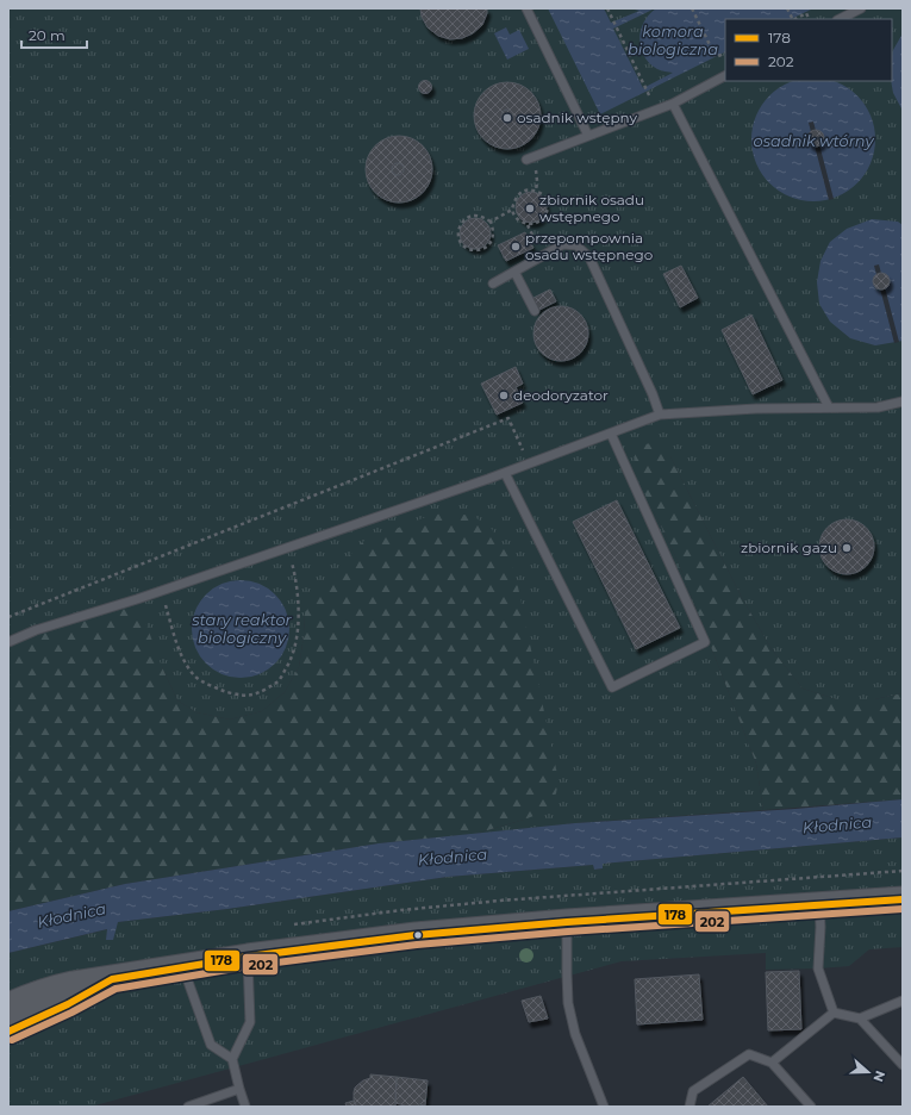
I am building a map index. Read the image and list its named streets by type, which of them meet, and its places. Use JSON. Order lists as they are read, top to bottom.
{
  "water": [
    "komora biologiczna",
    "osadnik wtórny",
    "stary reaktor biologiczny",
    "Kłodnica"
  ],
  "places": [
    "osadnik wstępny",
    "zbiornik osadu wstępnego",
    "przepompownia osadu wstępnego",
    "deodoryzator",
    "zbiornik gazu"
  ],
  "lines": ["transit line 178", "transit line 202"],
  "legend": ["178", "202"],
  "scale_bar": "20 m",
  "north": "right"
}
